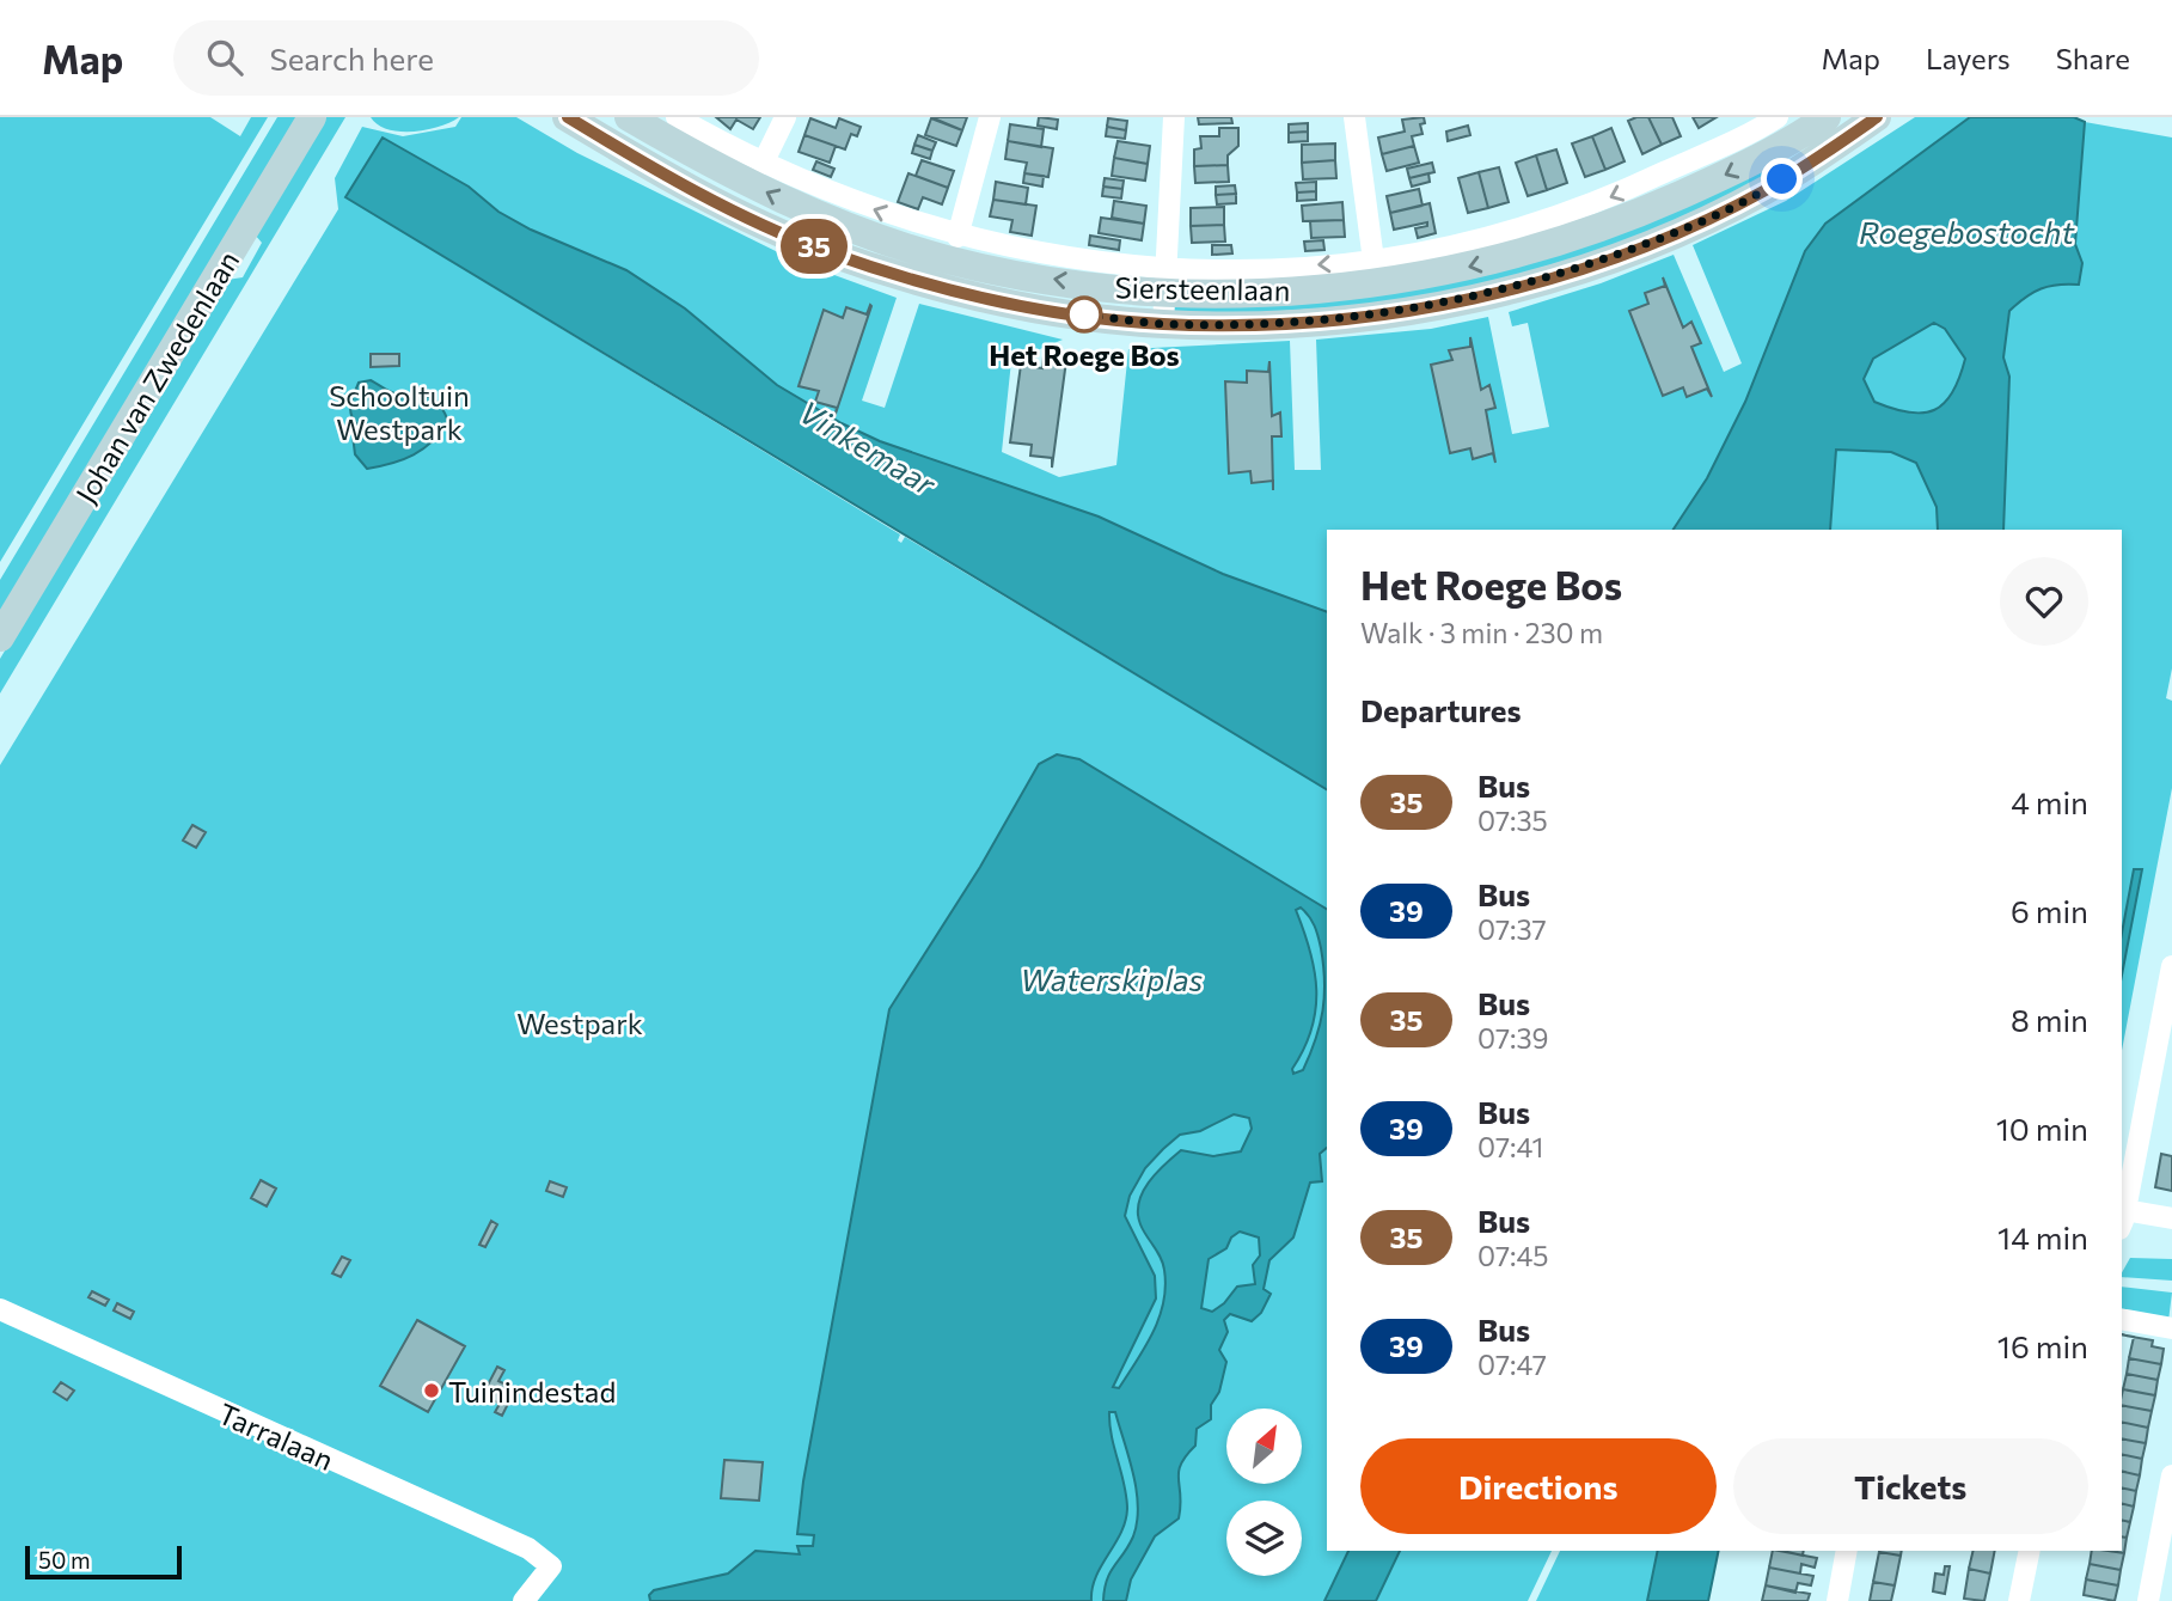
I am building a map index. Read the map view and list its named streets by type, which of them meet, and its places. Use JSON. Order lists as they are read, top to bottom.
{
  "streets": {
    "main road": ["Siersteenlaan", "Johan van Zwedenlaan"],
    "street": ["Tarralaan"]
  },
  "water": ["Roegebostocht", "Vinkemaar", "Waterskiplas"],
  "parks": ["Schooltuin Westpark", "Westpark"],
  "places": ["Het Roege Bos", "Tuinindestad"],
  "lines": ["bus line 35"],
  "scale_bar": "50 m",
  "north": "top right",
  "page": {
    "header": "Map",
    "search": "Search here",
    "nav": ["Map", "Layers", "Share"],
    "on_map": "35",
    "heading": [
      ["Het Roege Bos", "Walk · 3 min · 230 m"],
      "Departures"
    ],
    "list": [
      {
        "mark": "35",
        "name": "Bus",
        "note": "07:35",
        "value": "4 min"
      },
      {
        "mark": "39",
        "name": "Bus",
        "note": "07:37",
        "value": "6 min"
      },
      {
        "mark": "35",
        "name": "Bus",
        "note": "07:39",
        "value": "8 min"
      },
      {
        "mark": "39",
        "name": "Bus",
        "note": "07:41",
        "value": "10 min"
      },
      {
        "mark": "35",
        "name": "Bus",
        "note": "07:45",
        "value": "14 min"
      },
      {
        "mark": "39",
        "name": "Bus",
        "note": "07:47",
        "value": "16 min"
      }
    ],
    "buttons": ["Directions", "Tickets"],
    "scale": "50 m"
  }
}
